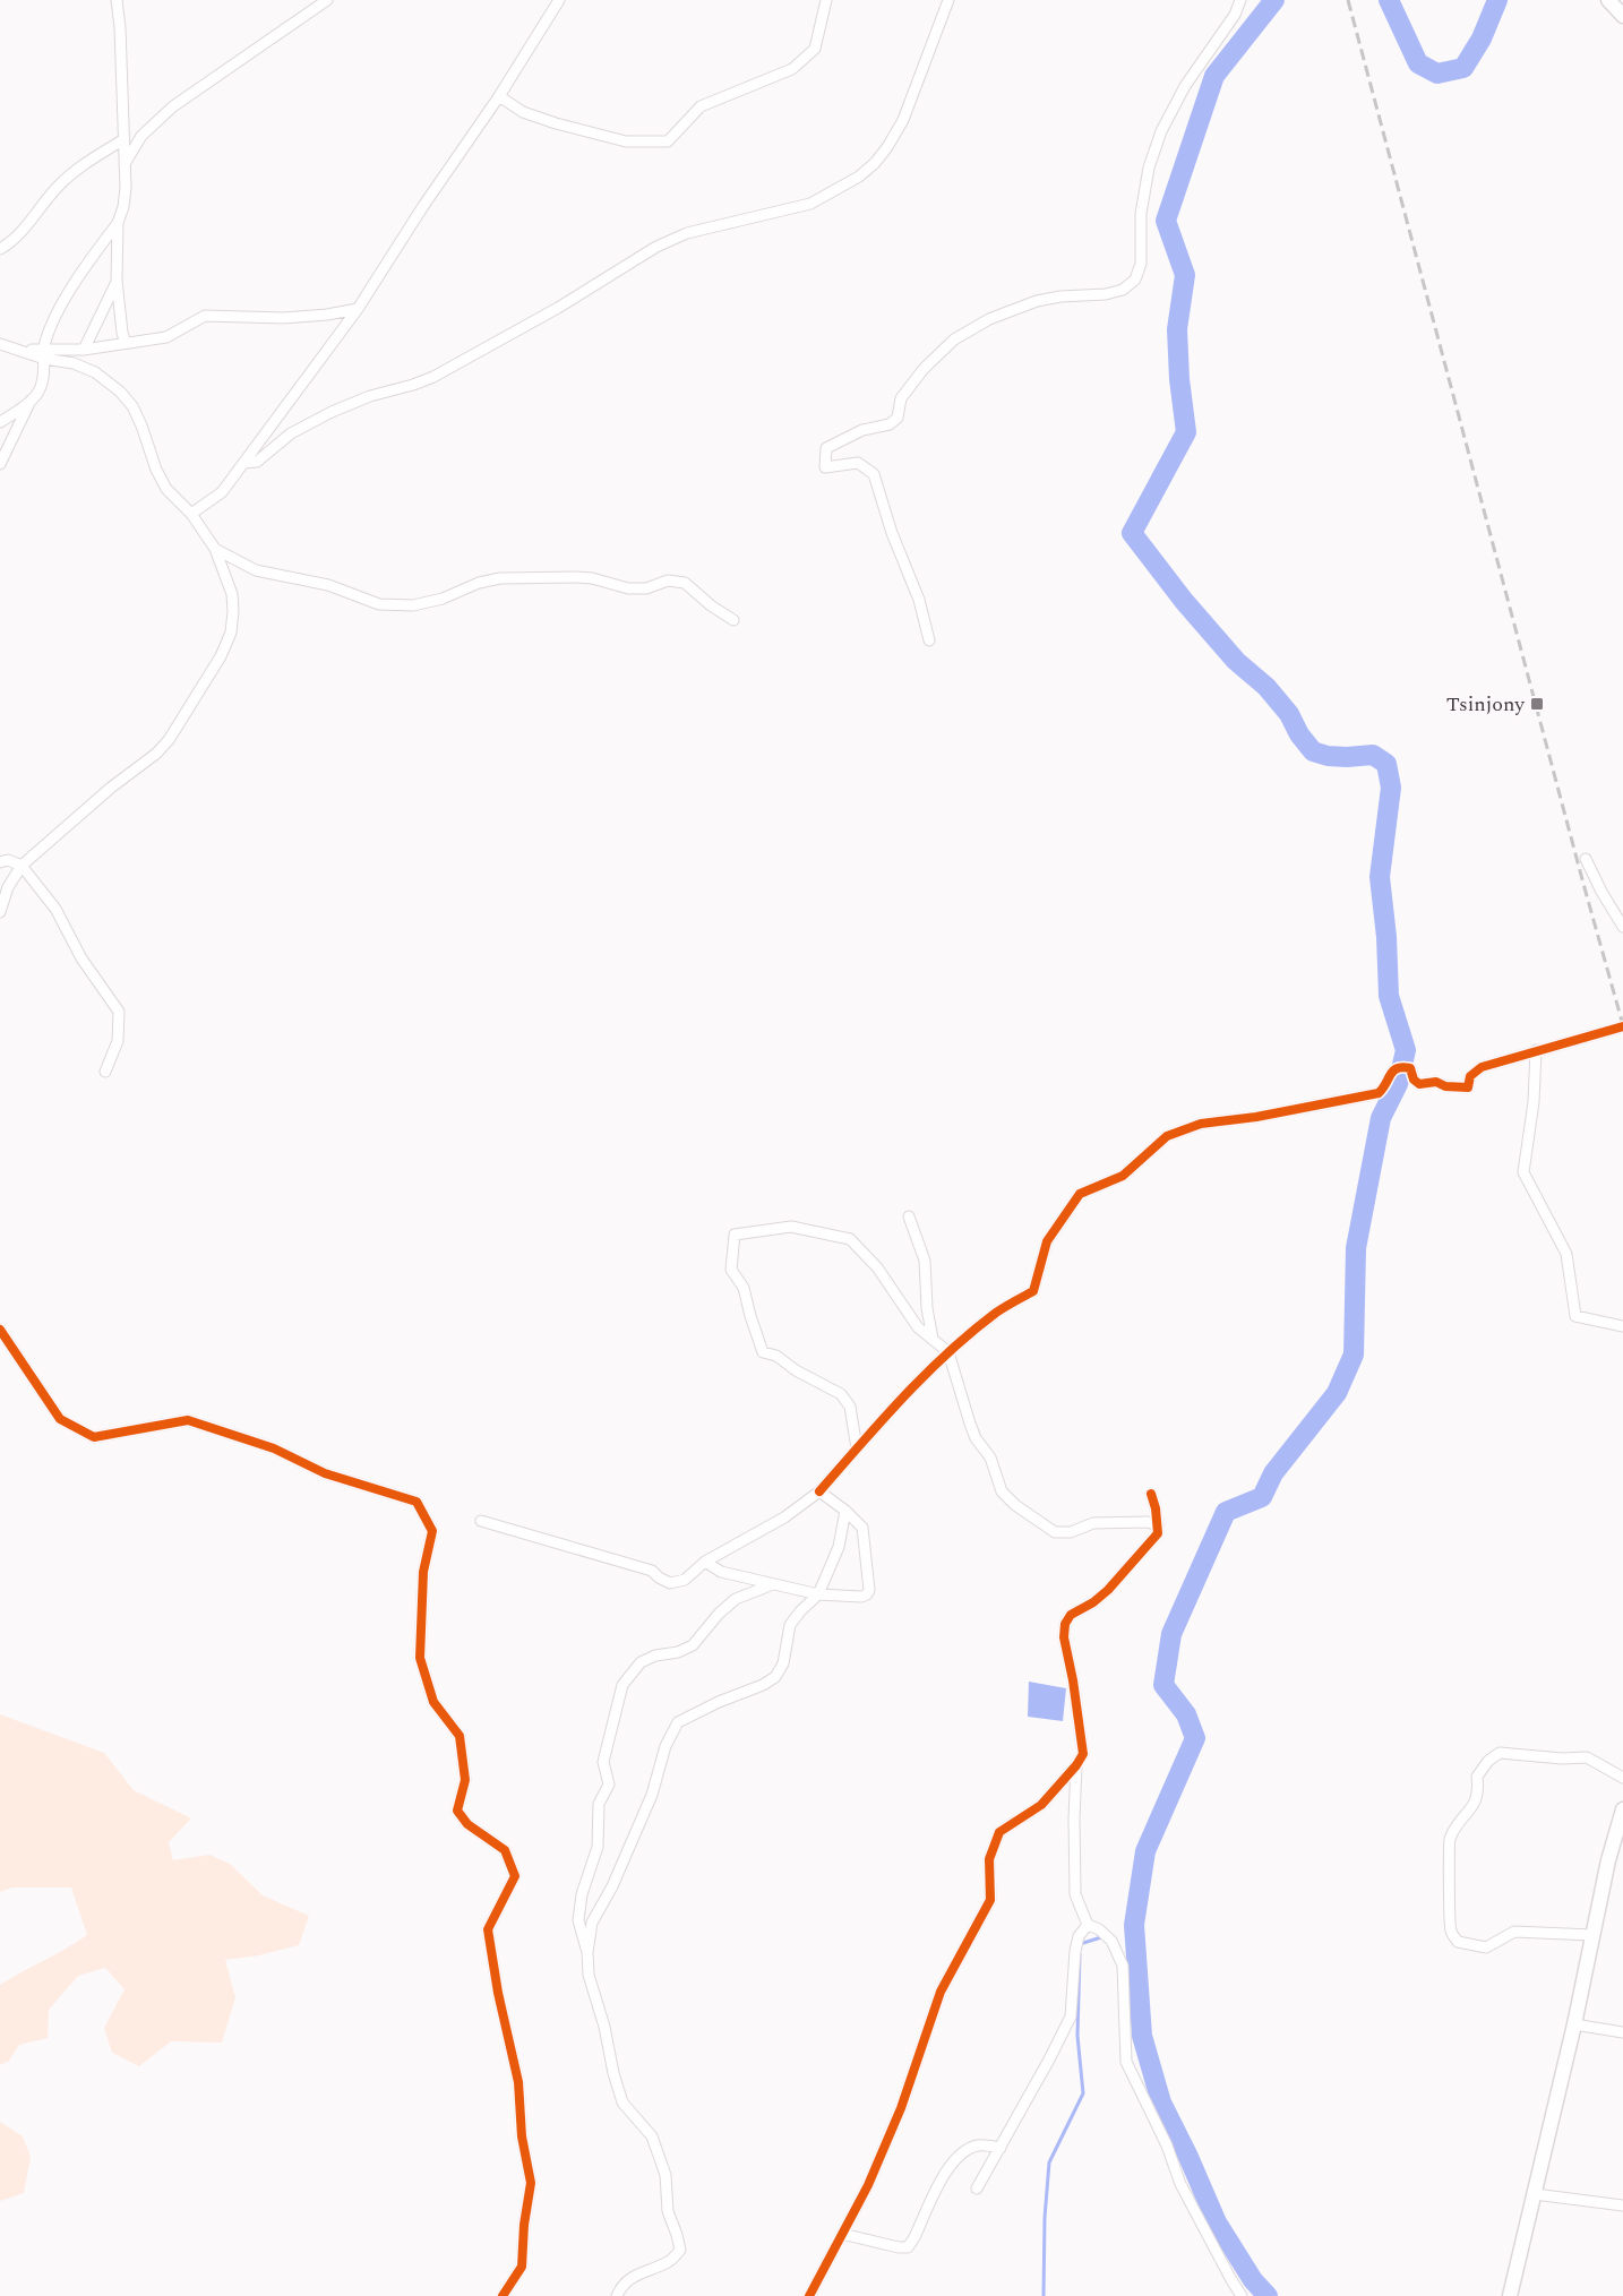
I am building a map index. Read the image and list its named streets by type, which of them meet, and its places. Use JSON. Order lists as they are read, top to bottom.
{
  "places": {
    "transit": ["Tsinjony"]
  }
}
